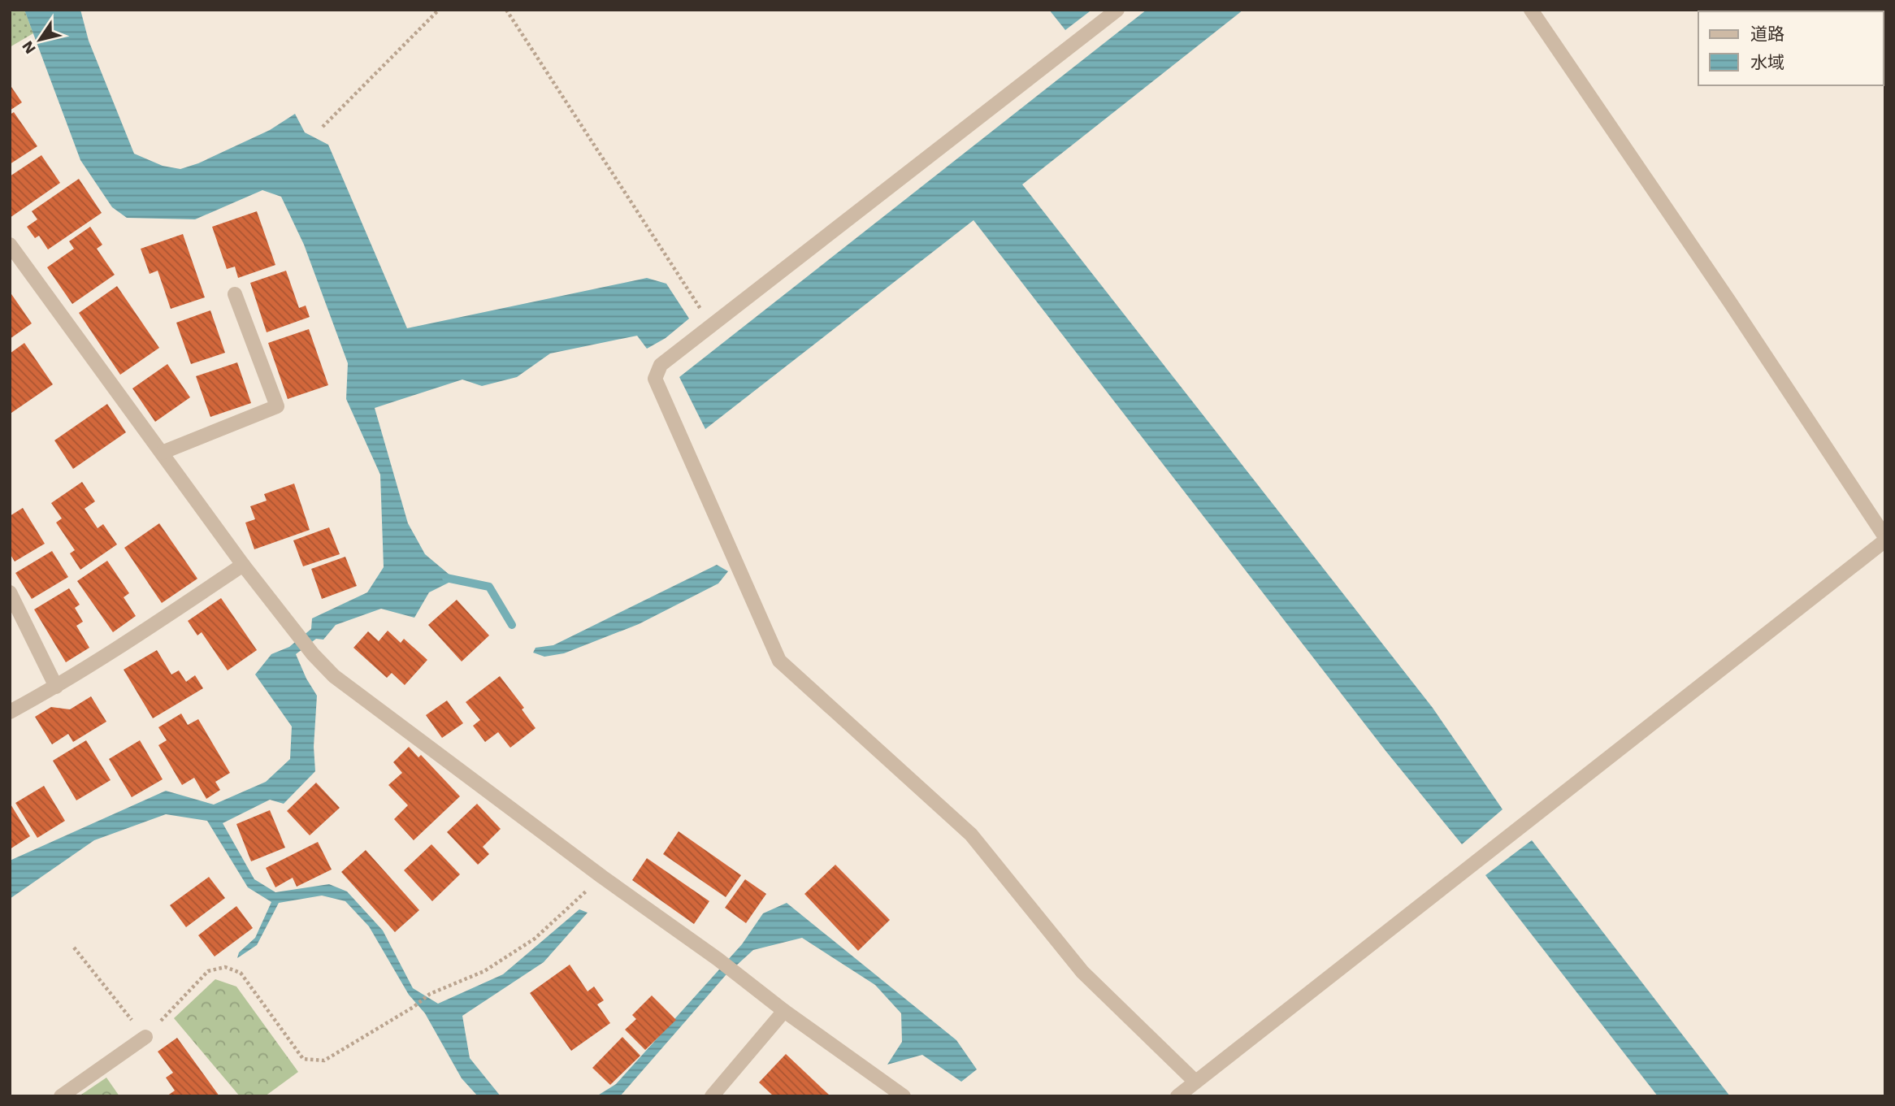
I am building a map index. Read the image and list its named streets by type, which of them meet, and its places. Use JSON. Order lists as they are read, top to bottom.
{
  "legend": ["道路", "水域"],
  "north": "bottom left"
}
